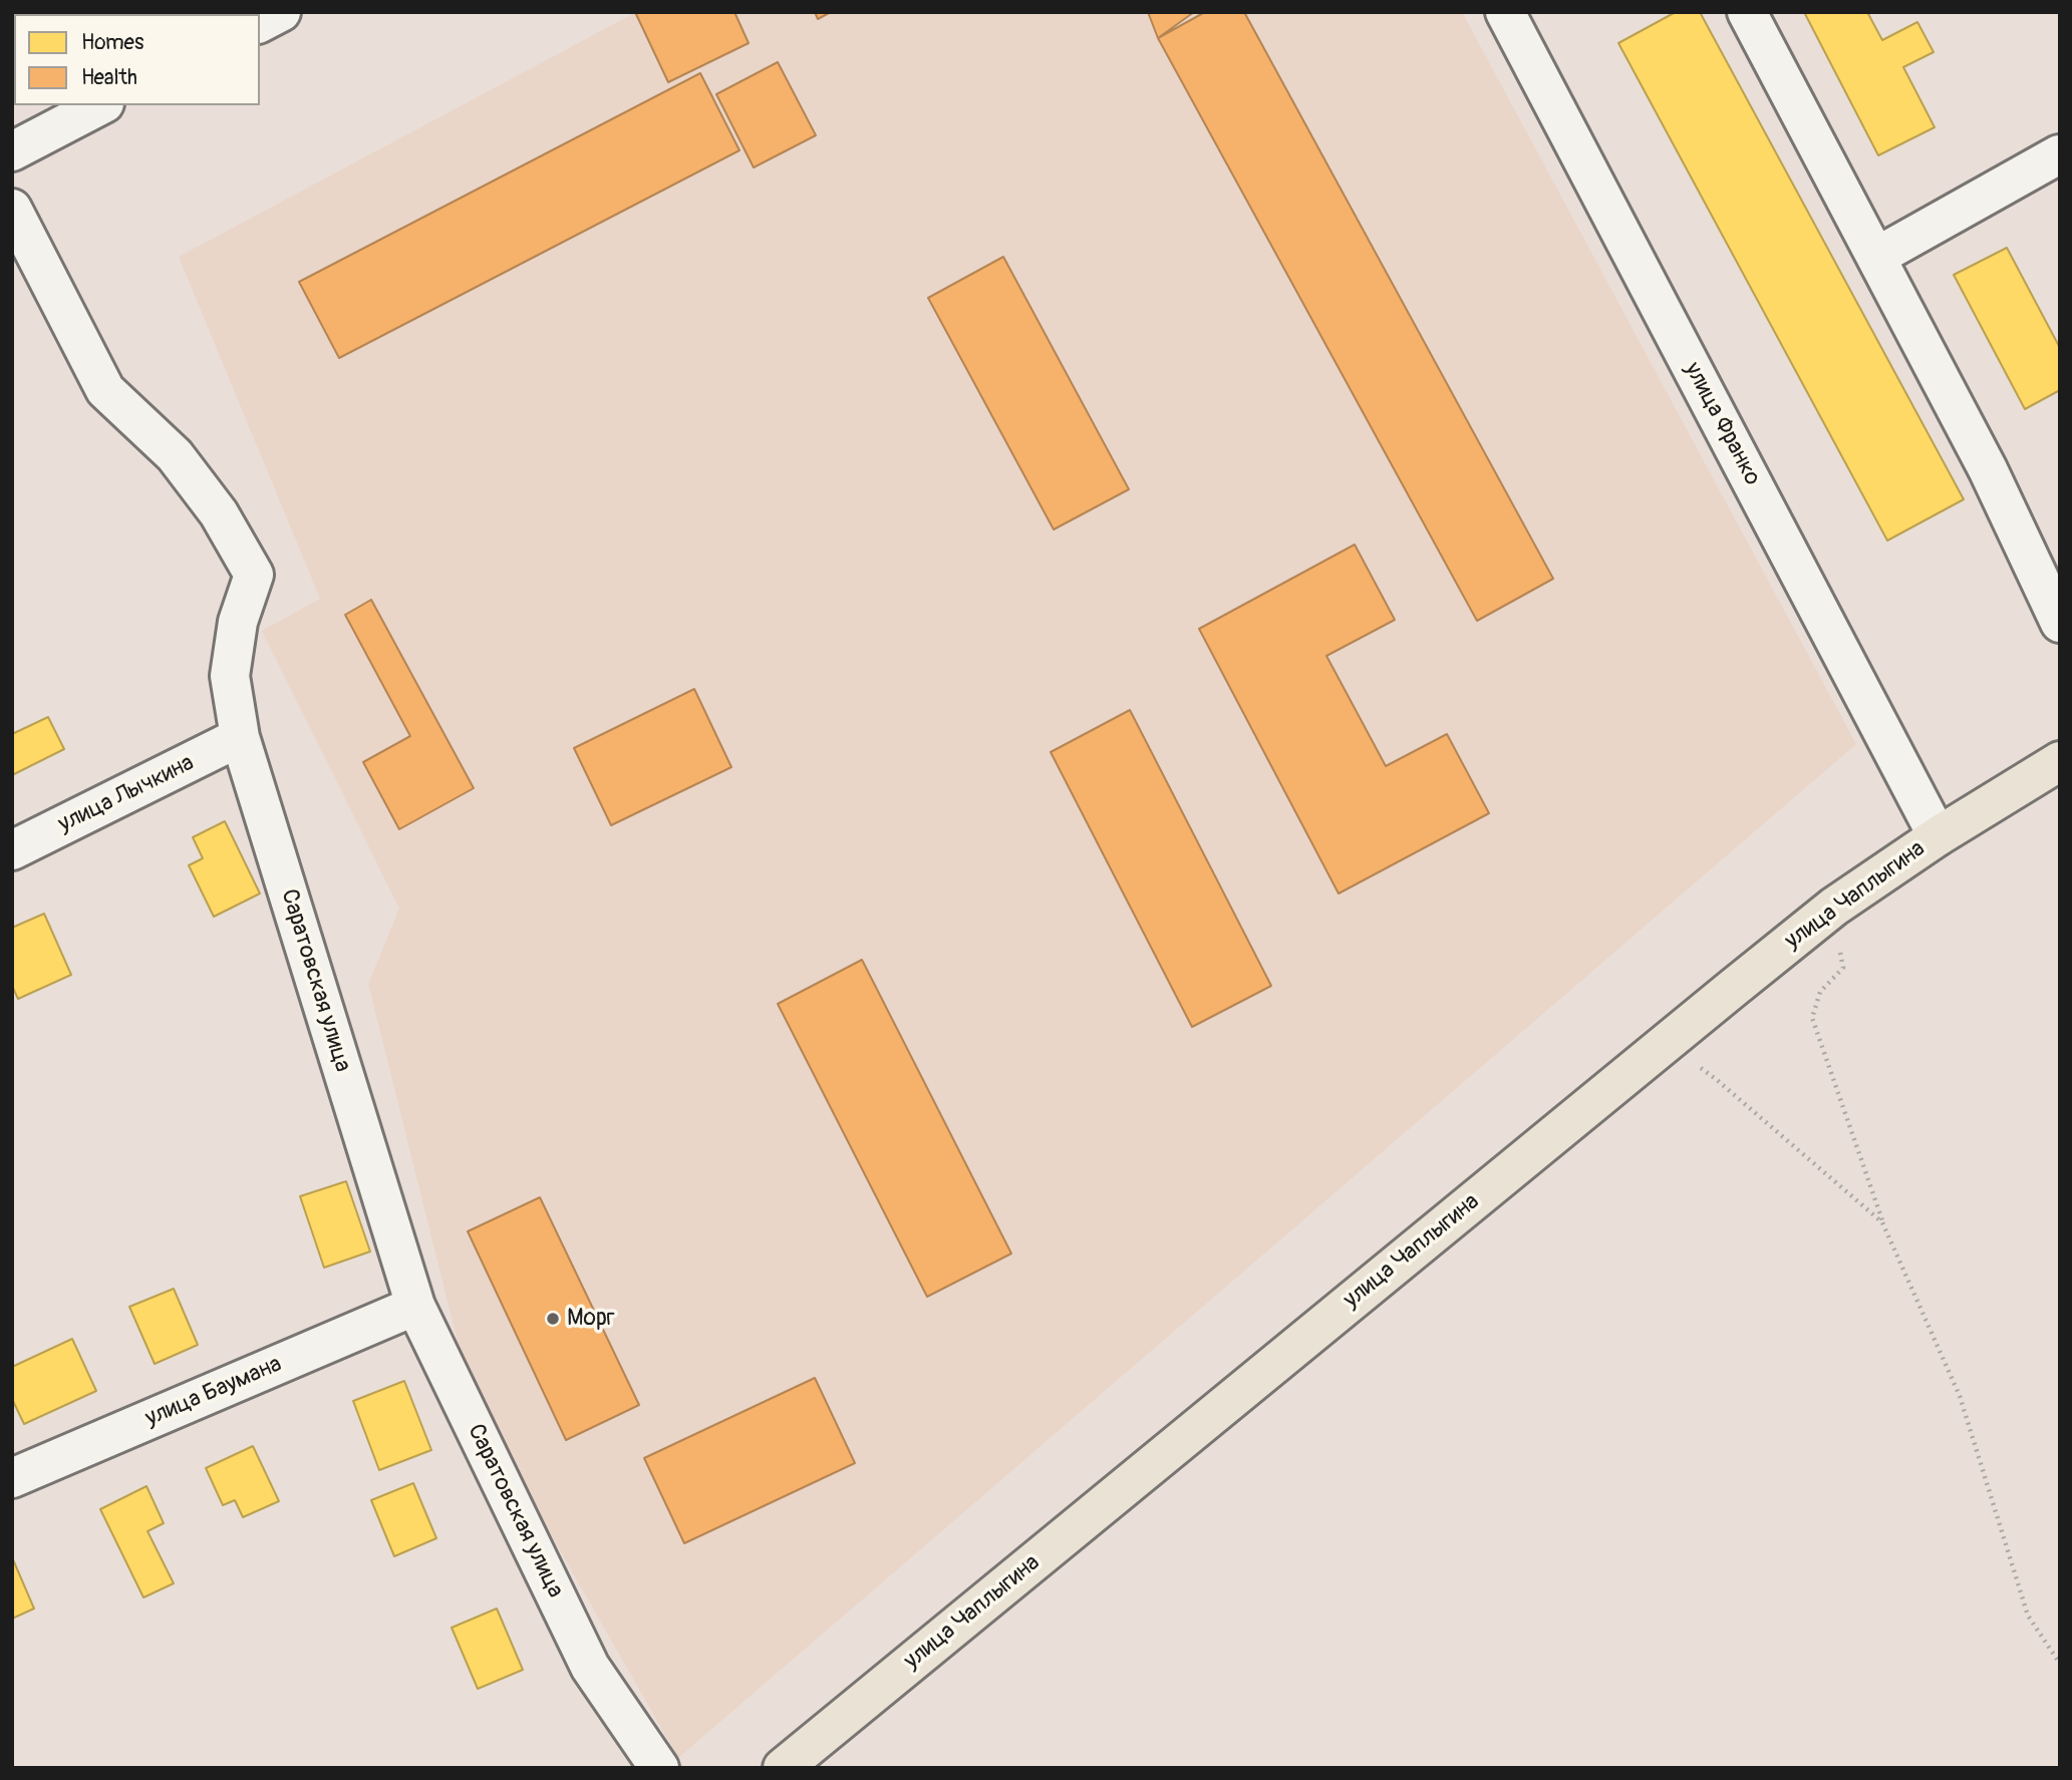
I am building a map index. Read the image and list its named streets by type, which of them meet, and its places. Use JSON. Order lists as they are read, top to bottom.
{
  "streets": {
    "main road": ["улица Чаплыгина"],
    "street": [
      "улица Франко",
      "улица Лычкина",
      "Саратовская улица",
      "улица Баумана"
    ]
  },
  "crossings": [
    ["улица Франко", "улица Чаплыгина"],
    ["улица Лычкина", "Саратовская улица"],
    ["Саратовская улица", "улица Баумана"]
  ],
  "places": ["Морг"],
  "legend": ["Homes", "Health"]
}
